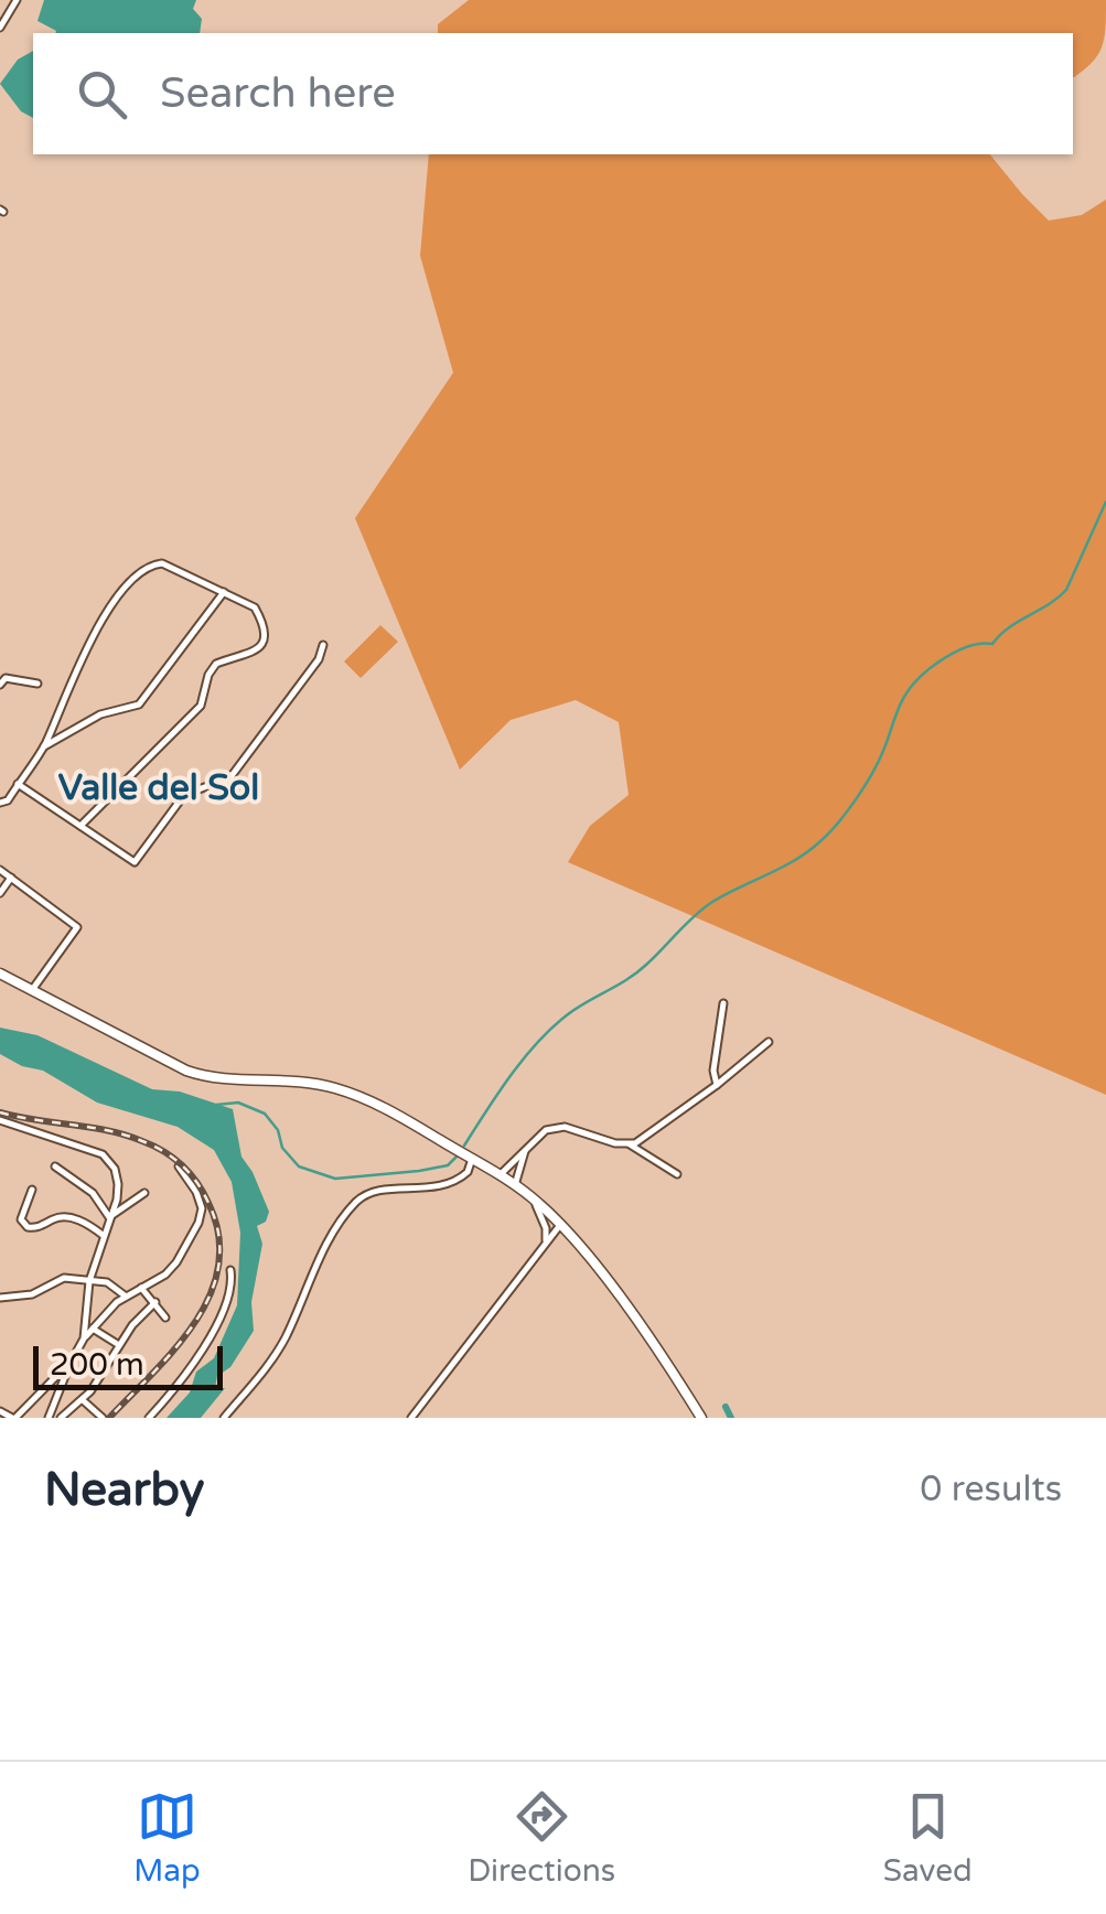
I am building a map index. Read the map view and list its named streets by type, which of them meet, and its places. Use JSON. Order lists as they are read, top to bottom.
{
  "districts": ["Valle del Sol"],
  "scale_bar": "200 m",
  "page": {
    "search": "Search here",
    "scale": "200 m",
    "heading": ["Nearby", "0 results"],
    "nav": ["Map", "Directions", "Saved"]
  }
}
